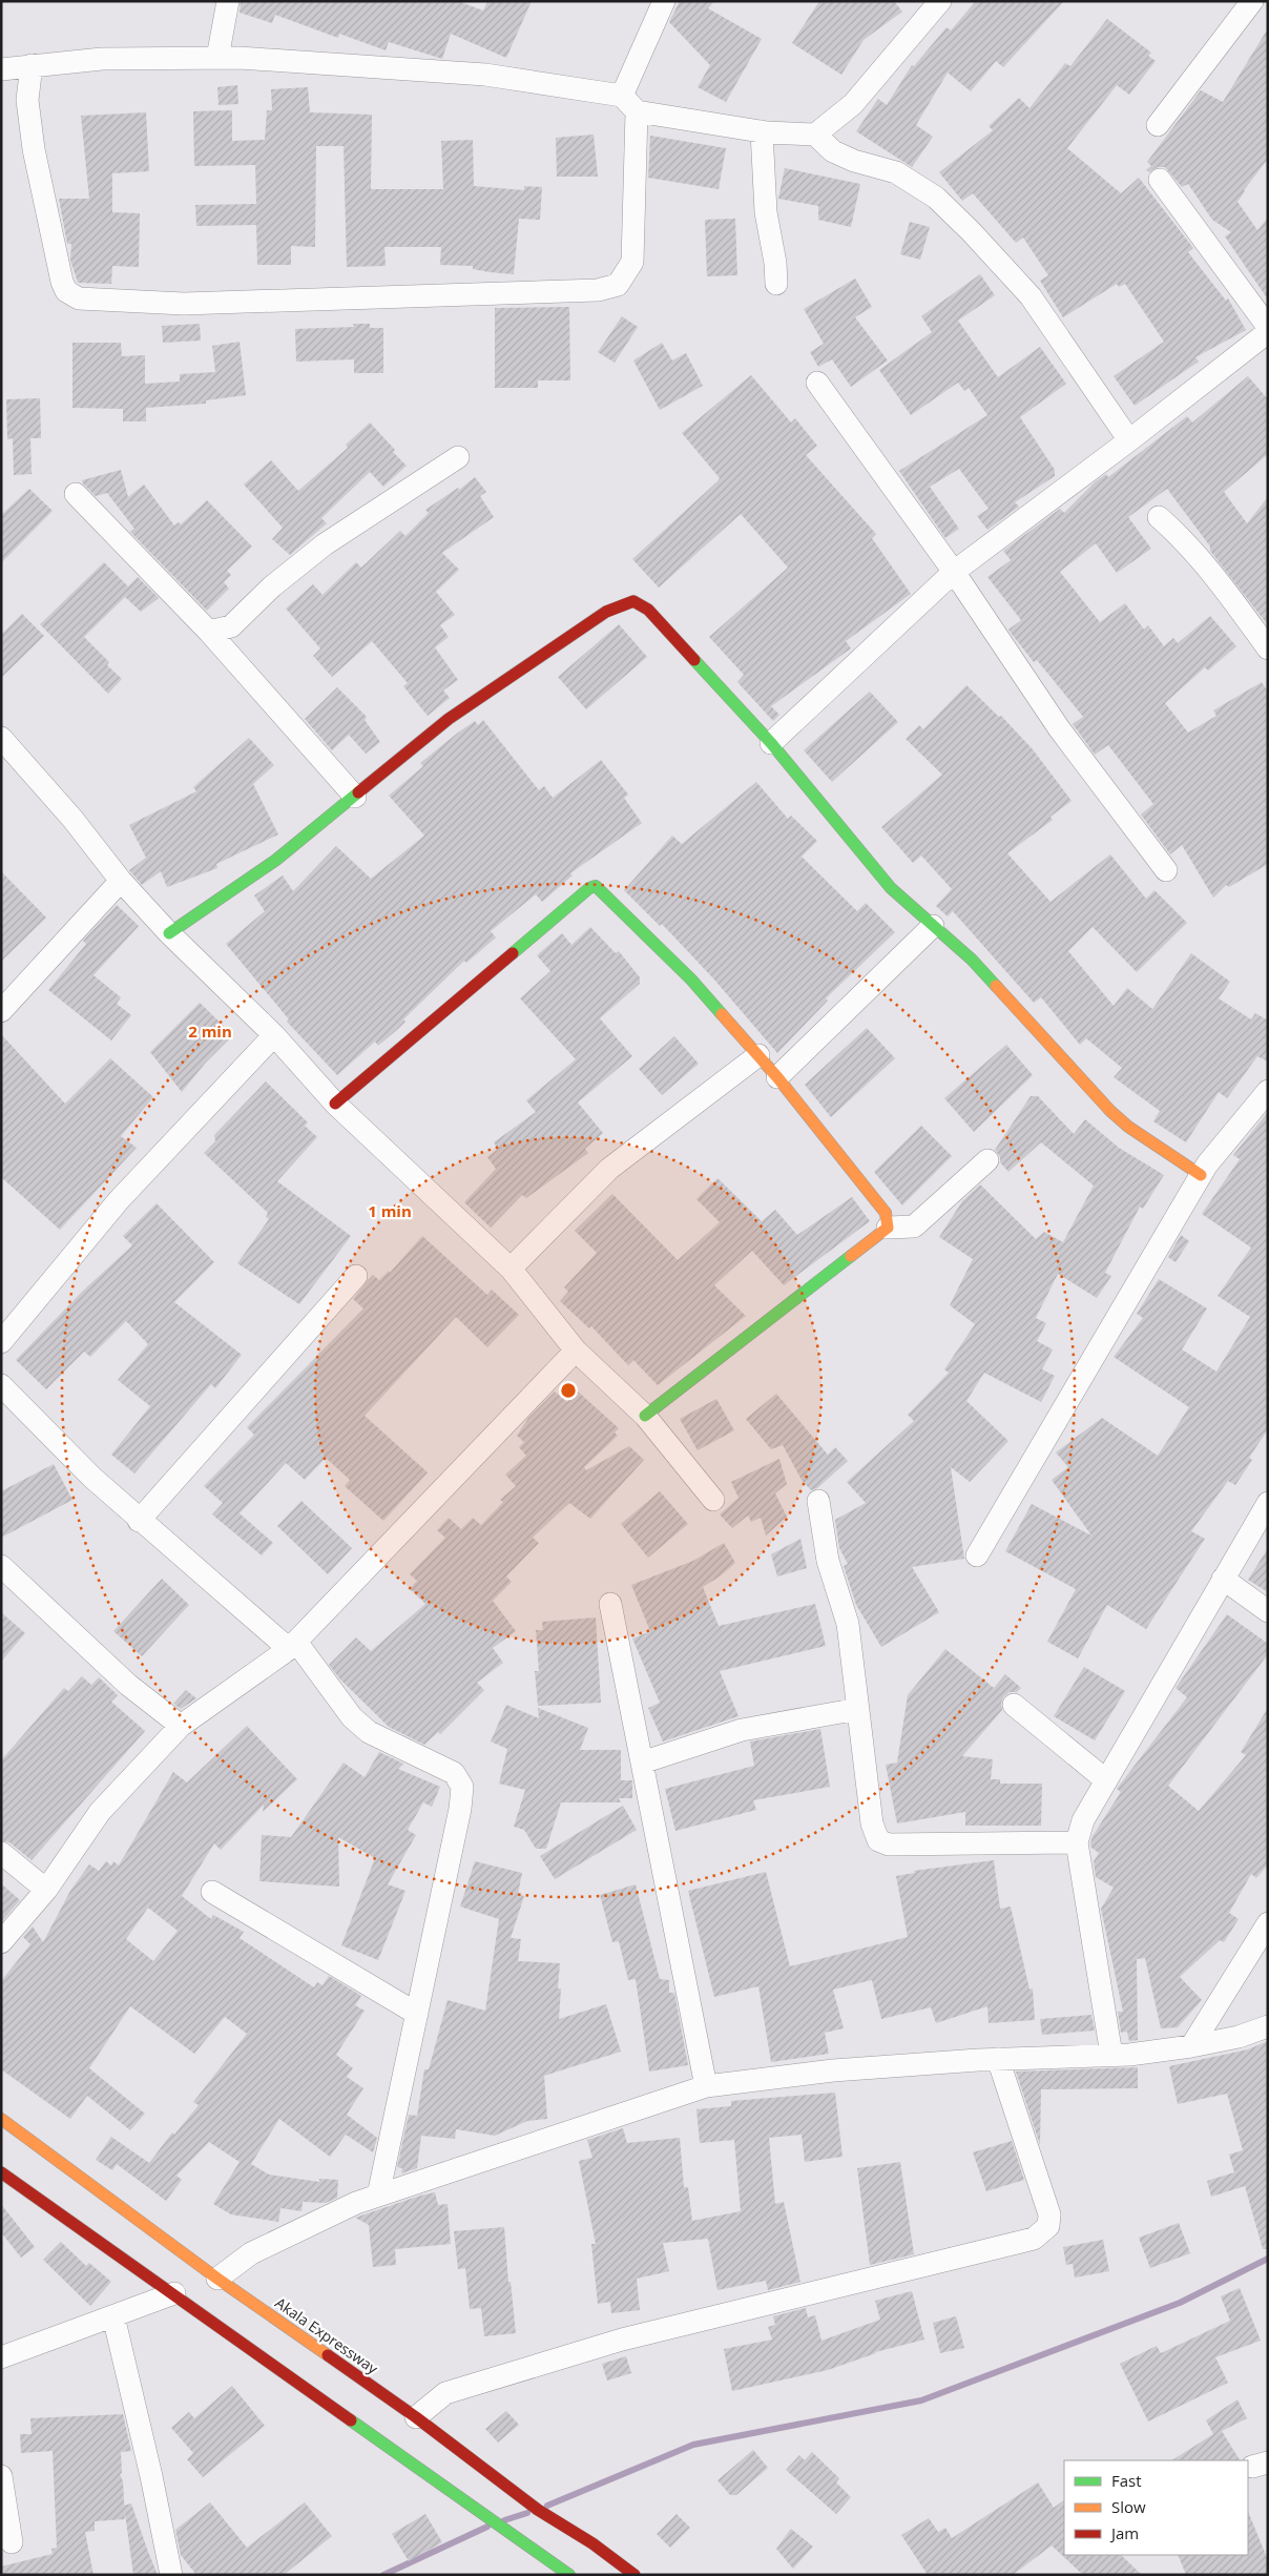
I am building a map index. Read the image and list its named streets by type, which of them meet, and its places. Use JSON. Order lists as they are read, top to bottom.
{
  "streets": {
    "street": ["Akala Expressway"]
  },
  "legend": ["Fast", "Slow", "Jam"],
  "rings": ["2 min", "1 min"]
}
